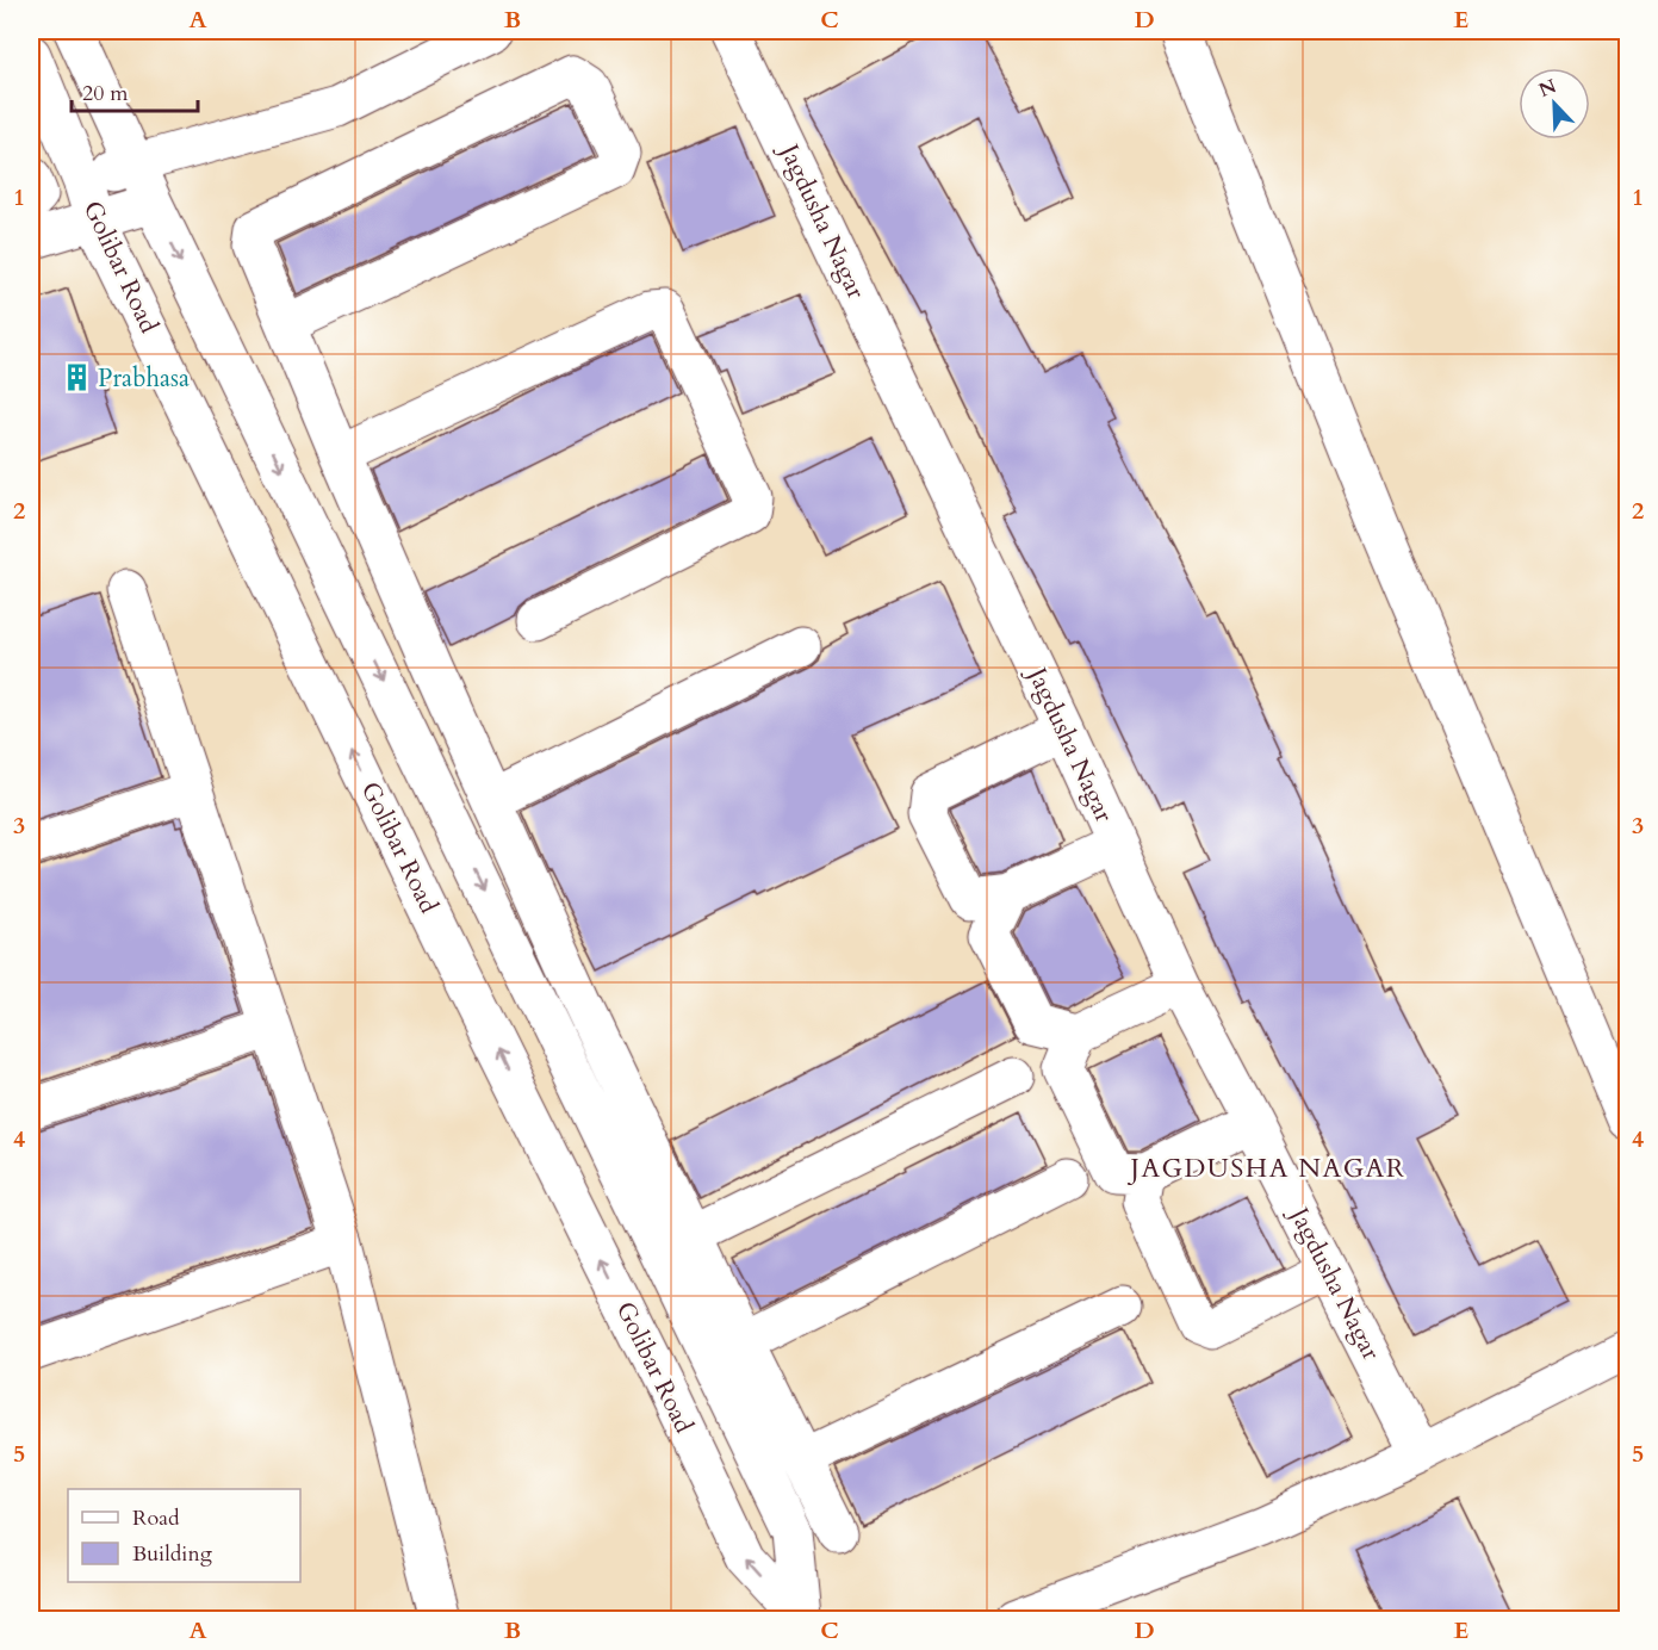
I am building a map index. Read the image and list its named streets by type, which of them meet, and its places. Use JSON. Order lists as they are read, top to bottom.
{
  "streets": {
    "street": ["Jagdusha Nagar", "Golibar Road"]
  },
  "districts": ["JAGDUSHA NAGAR"],
  "places": {
    "building": ["Prabhasa"]
  },
  "legend": ["Road", "Building"],
  "scale_bar": "20 m",
  "north": "top left",
  "grid": {
    "columns": [
      "A",
      "B",
      "C",
      "D",
      "E"
    ],
    "rows": [
      "1",
      "2",
      "3",
      "4",
      "5"
    ]
  }
}
